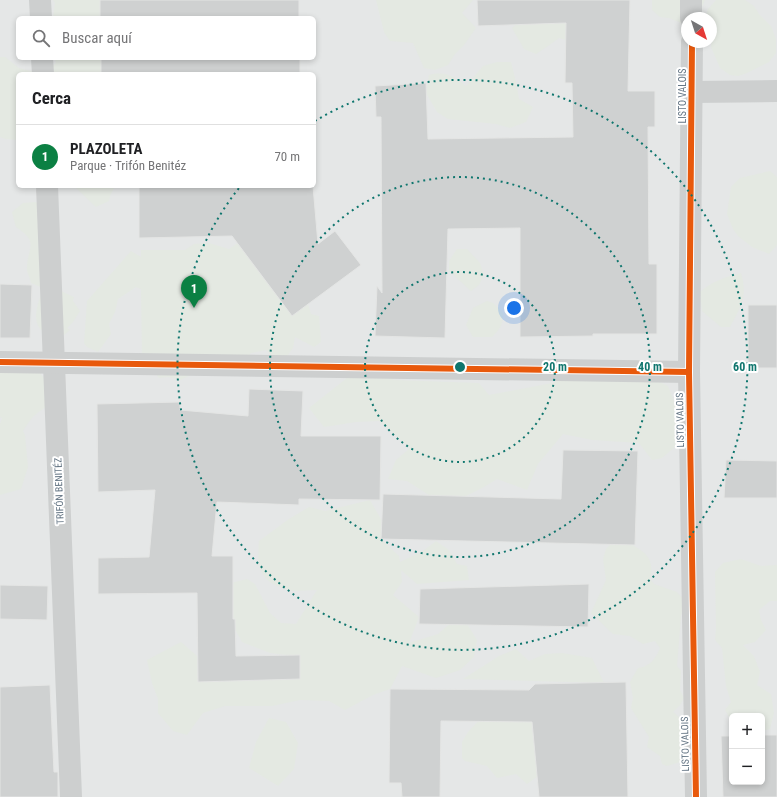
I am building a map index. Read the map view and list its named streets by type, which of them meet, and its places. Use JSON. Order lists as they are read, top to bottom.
{
  "streets": {
    "street": ["LISTO VALOIS", "TRIFÓN BENITÉZ"]
  },
  "north": "bottom right",
  "page": {
    "search": "Buscar aquí",
    "heading": "Cerca",
    "list": [
      {
        "mark": "1",
        "name": "PLAZOLETA",
        "note": "Parque · Trifón Benitéz",
        "value": "70 m"
      }
    ],
    "pins": "1",
    "map_buttons": ["+", "−"]
  },
  "rings": ["20 m", "40 m", "60 m"]
}
